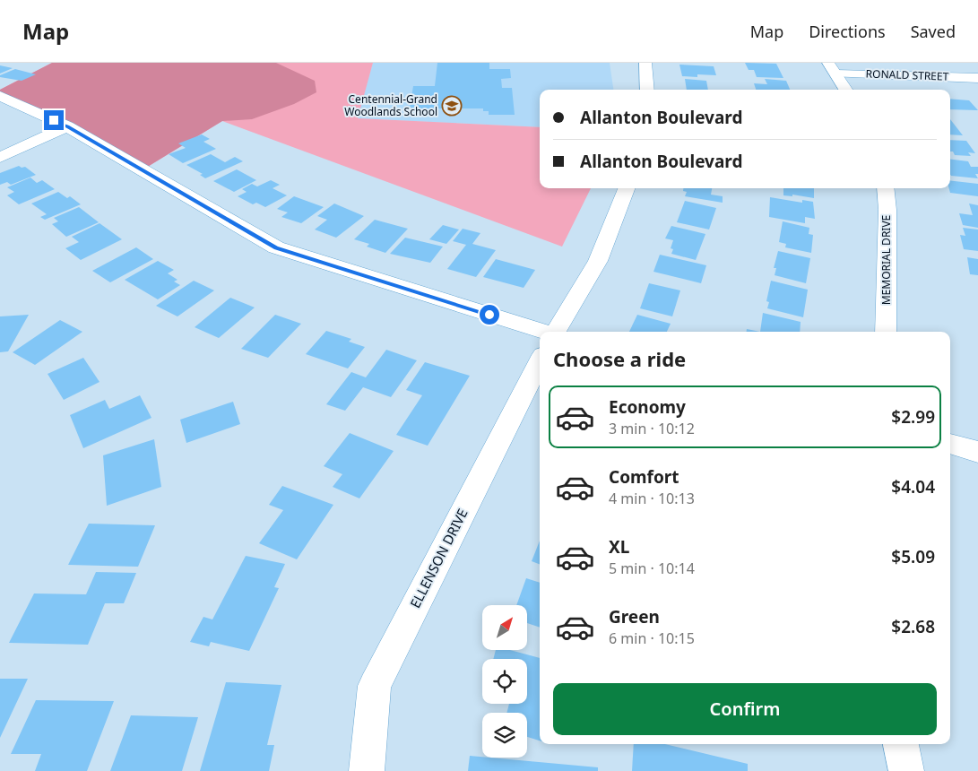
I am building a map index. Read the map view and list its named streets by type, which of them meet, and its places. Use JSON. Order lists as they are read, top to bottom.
{
  "streets": {
    "street": ["RONALD STREET", "MEMORIAL DRIVE", "ELLENSON DRIVE"]
  },
  "places": {
    "school or university": ["Centennial-Grand Woodlands School"]
  },
  "north": "top right",
  "page": {
    "header": "Map",
    "nav": ["Map", "Directions", "Saved"],
    "banner": ["Allanton Boulevard", "Allanton Boulevard"],
    "heading": "Choose a ride",
    "list": [
      {
        "name": "Economy",
        "note": "3 min · 10:12",
        "value": "$2.99"
      },
      {
        "name": "Comfort",
        "note": "4 min · 10:13",
        "value": "$4.04"
      },
      {
        "name": "XL",
        "note": "5 min · 10:14",
        "value": "$5.09"
      },
      {
        "name": "Green",
        "note": "6 min · 10:15",
        "value": "$2.68"
      }
    ],
    "buttons": "Confirm"
  }
}
